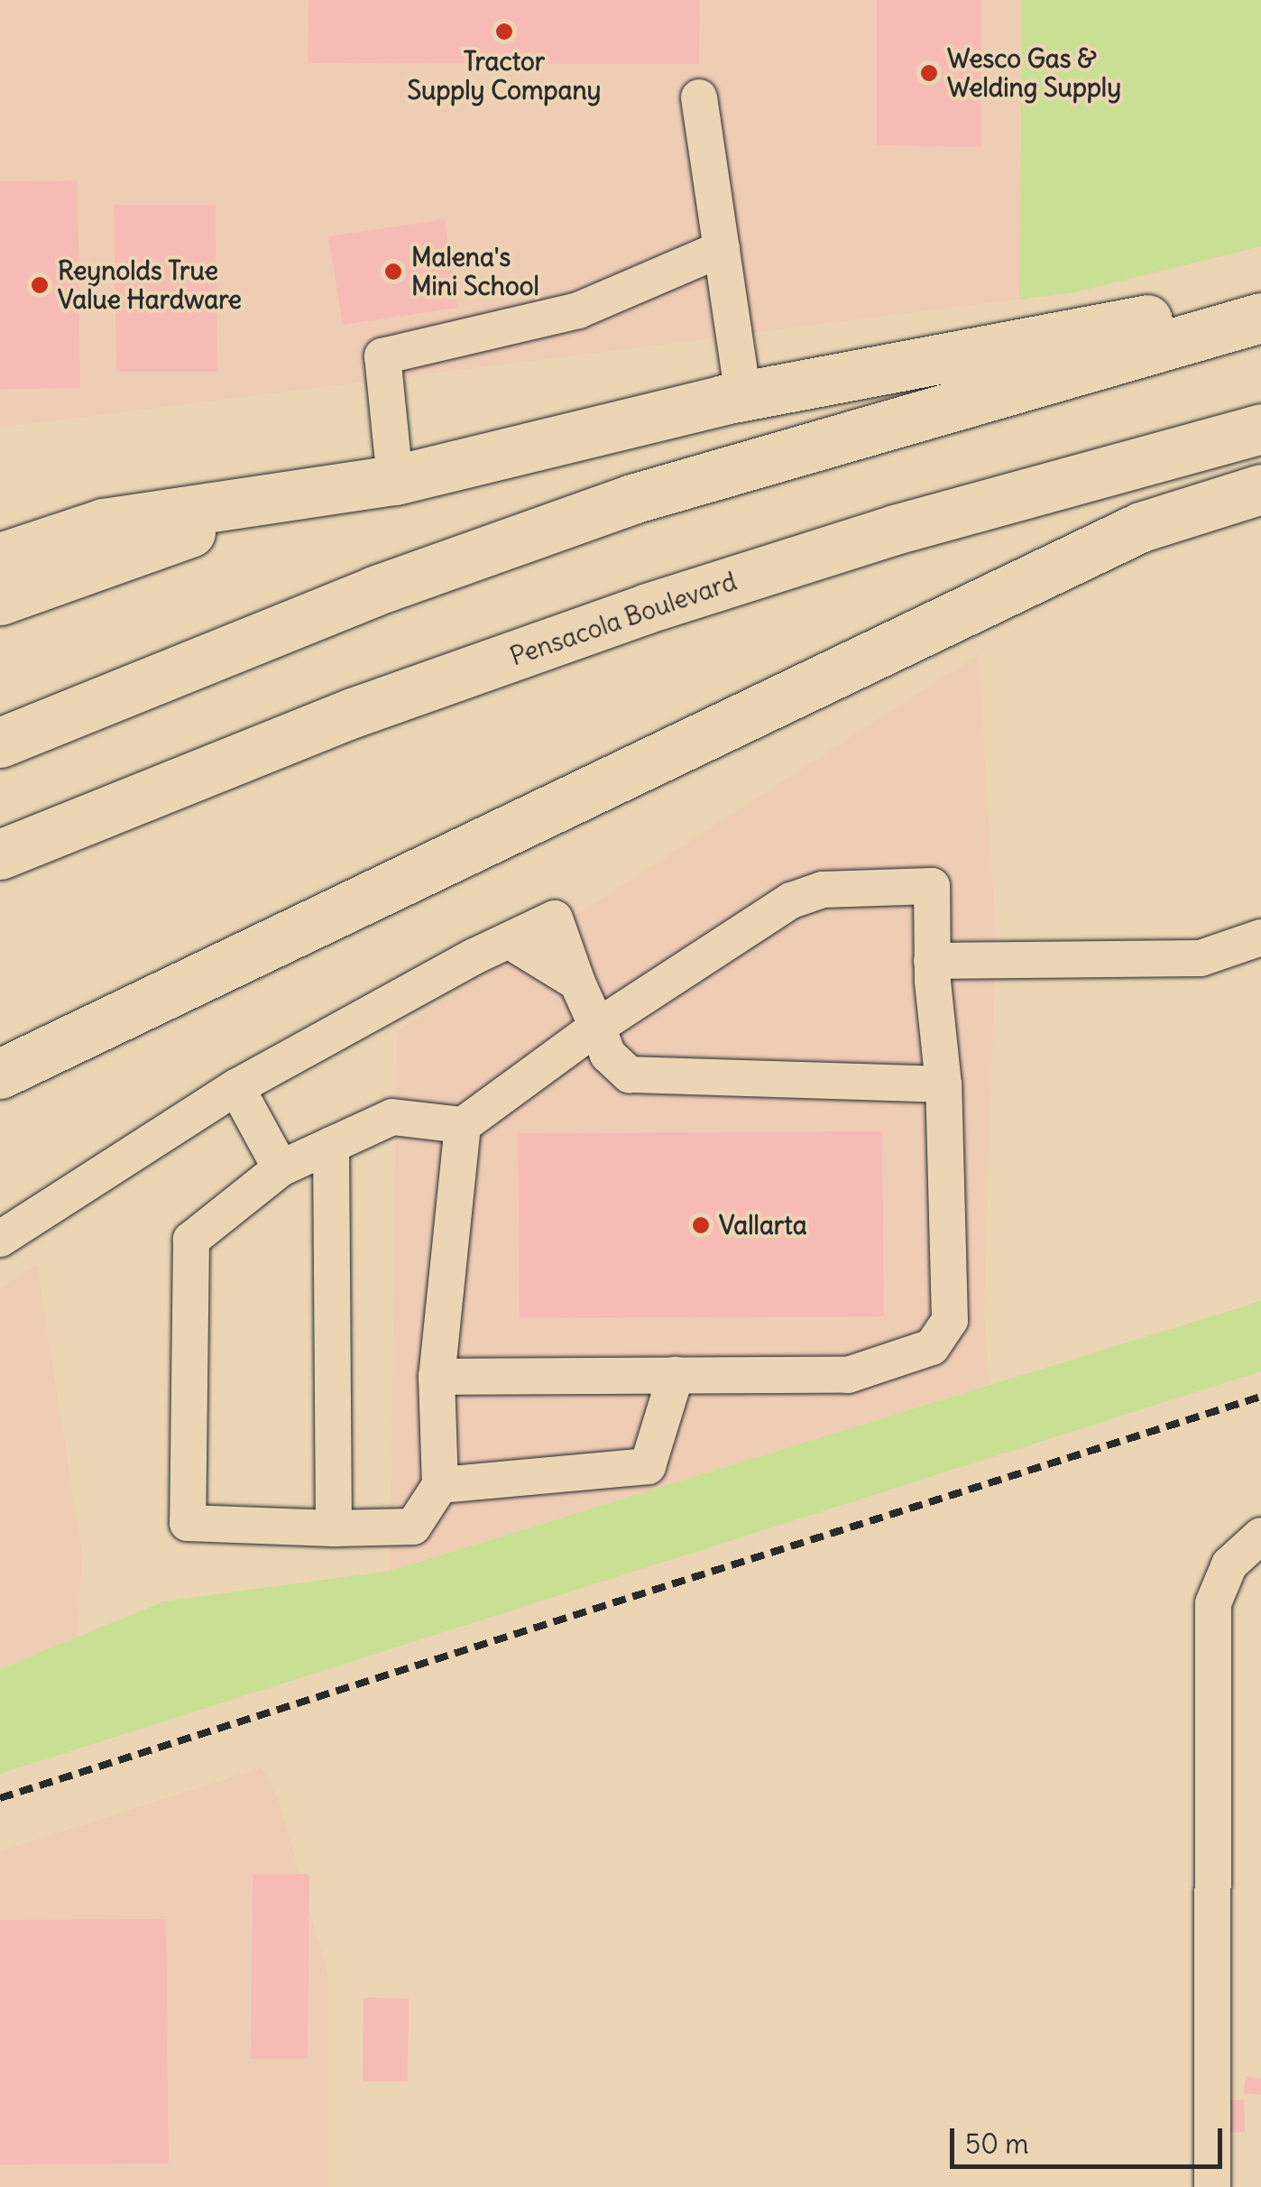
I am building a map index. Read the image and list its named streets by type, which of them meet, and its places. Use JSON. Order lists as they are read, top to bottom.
{
  "streets": {
    "highway": ["Pensacola Boulevard"]
  },
  "places": [
    "Tractor Supply Company",
    "Wesco Gas & Welding Supply",
    "Malena's Mini School",
    "Reynolds True Value Hardware",
    "Vallarta"
  ],
  "scale_bar": "50 m"
}
